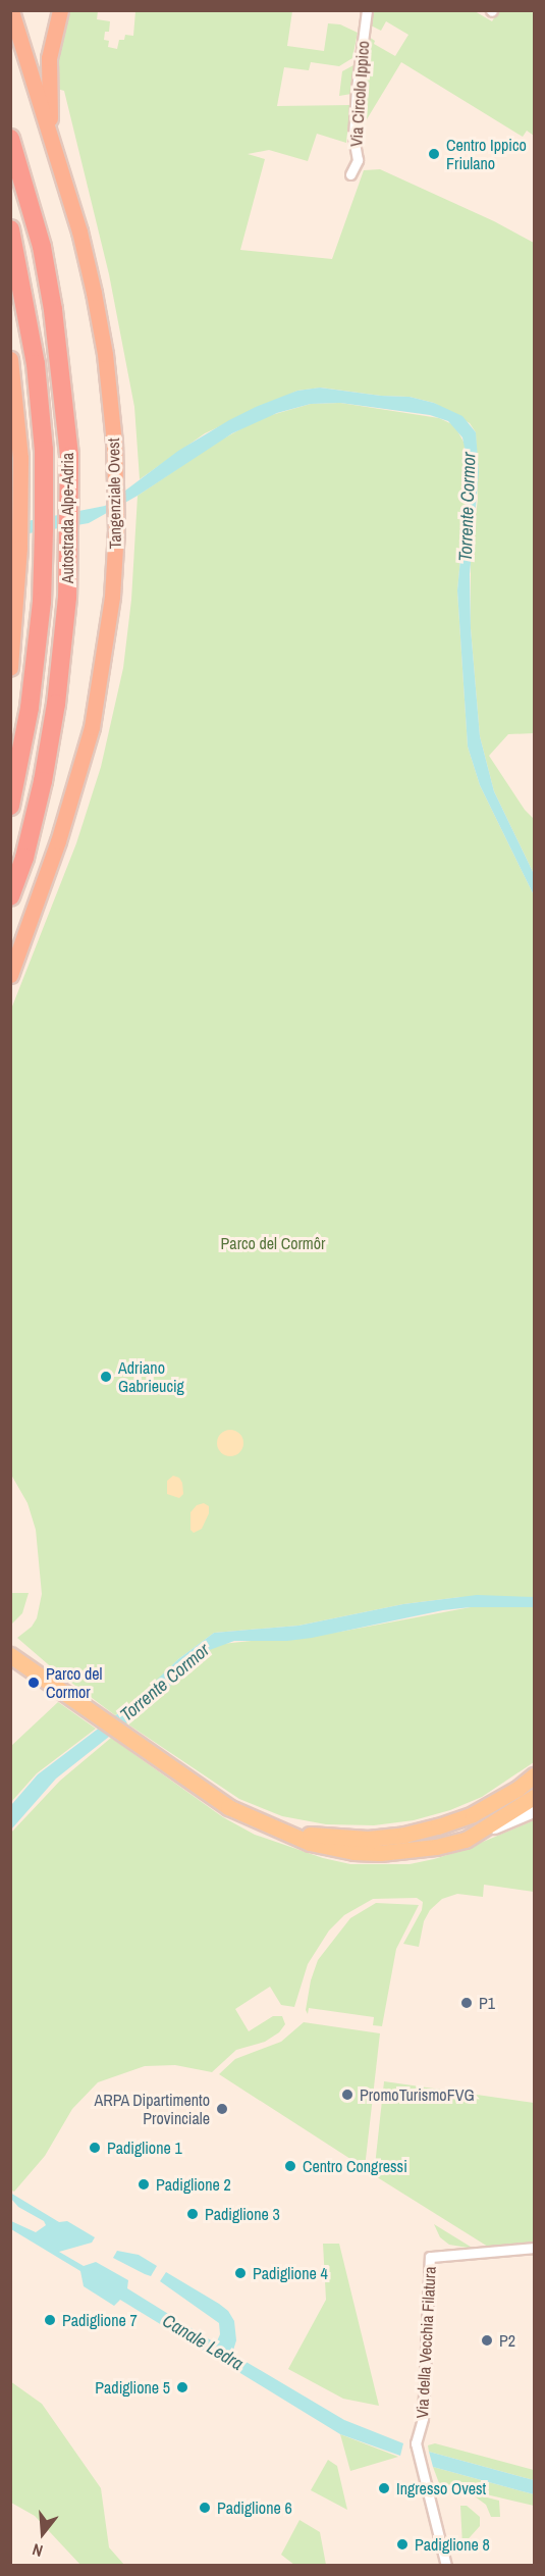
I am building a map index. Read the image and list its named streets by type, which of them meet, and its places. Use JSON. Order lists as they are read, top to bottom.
{
  "streets": {
    "highway": ["Tangenziale Ovest", "Autostrada Alpe-Adria"],
    "street": ["Via Circolo Ippico", "Via della Vecchia Filatura"]
  },
  "water": ["Torrente Cormor", "Canale Ledra"],
  "parks": ["Parco del Cormôr"],
  "places": [
    "Centro Ippico Friulano",
    "Adriano Gabrieucig",
    "Parco del Cormor",
    "P1",
    "PromoTurismoFVG",
    "ARPA Dipartimento Provinciale",
    "Padiglione 1",
    "Centro Congressi",
    "Padiglione 2",
    "Padiglione 3",
    "Padiglione 4",
    "Padiglione 7",
    "P2",
    "Padiglione 5",
    "Ingresso Ovest",
    "Padiglione 6",
    "Padiglione 8"
  ],
  "north": "bottom"
}
